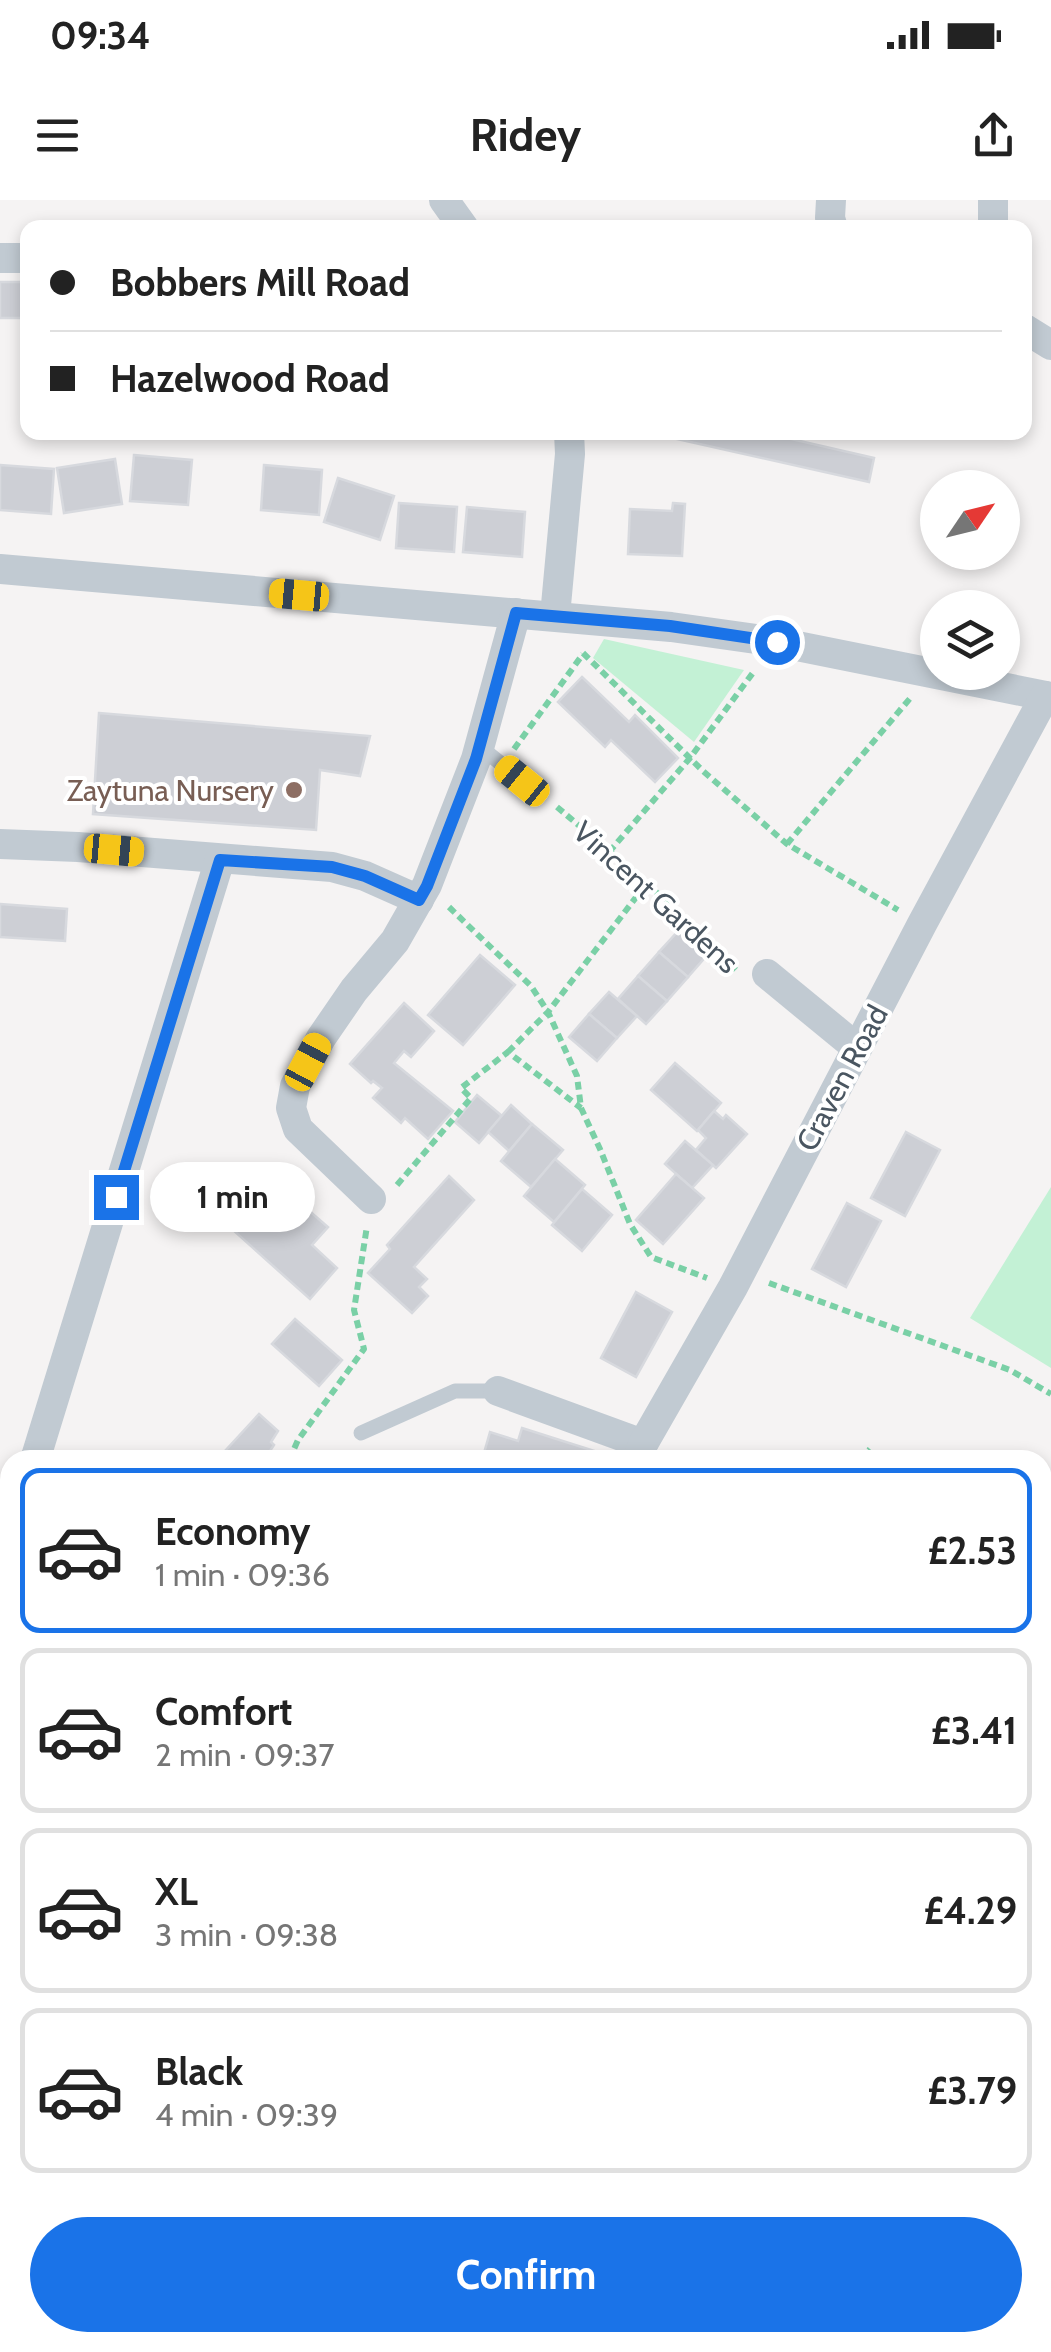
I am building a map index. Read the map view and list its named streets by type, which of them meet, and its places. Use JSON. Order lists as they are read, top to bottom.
{
  "streets": {
    "street": ["Vincent Gardens", "Craven Road"]
  },
  "crossings": [
    ["Vincent Gardens", "Craven Road"]
  ],
  "places": ["Zaytuna Nursery"],
  "north": "top right",
  "page": {
    "status": "09:34",
    "header": "Ridey",
    "banner": ["Bobbers Mill Road", "Hazelwood Road"],
    "bubble": "1 min",
    "list": [
      {
        "name": "Economy",
        "note": "1 min · 09:36",
        "value": "£2.53"
      },
      {
        "name": "Comfort",
        "note": "2 min · 09:37",
        "value": "£3.41"
      },
      {
        "name": "XL",
        "note": "3 min · 09:38",
        "value": "£4.29"
      },
      {
        "name": "Black",
        "note": "4 min · 09:39",
        "value": "£3.79"
      }
    ],
    "buttons": "Confirm"
  }
}
